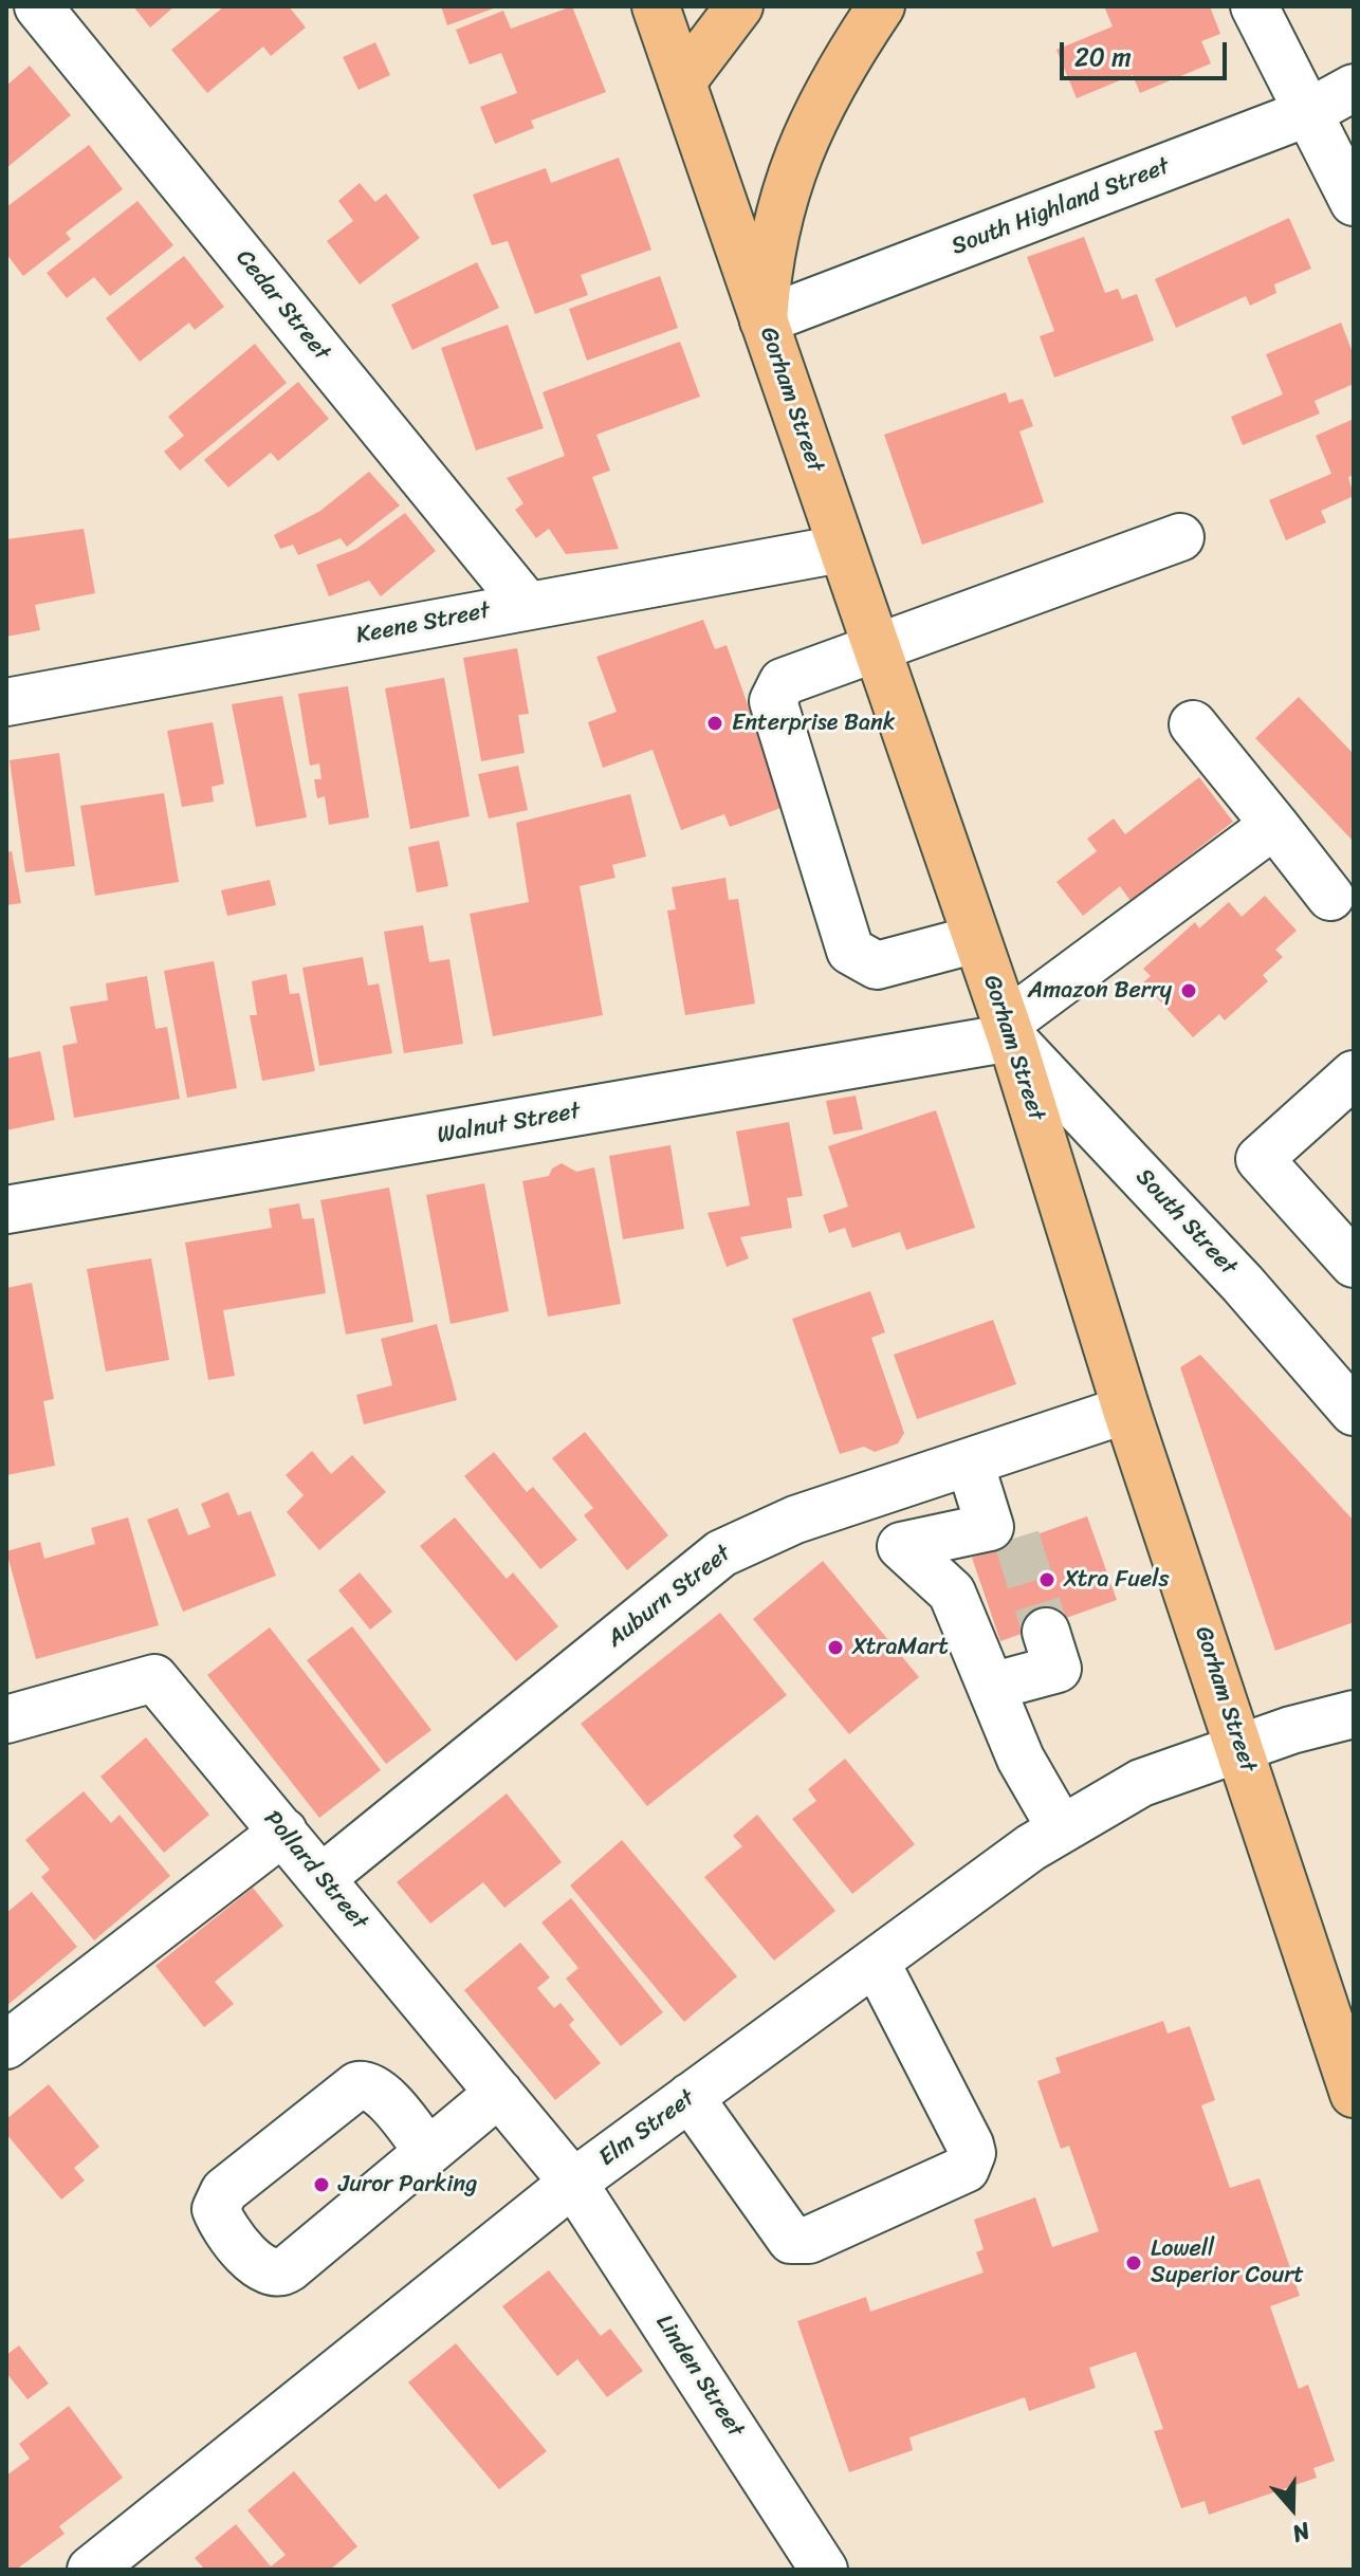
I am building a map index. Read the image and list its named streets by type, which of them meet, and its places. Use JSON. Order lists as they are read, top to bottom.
{
  "streets": {
    "main road": ["Gorham Street"],
    "street": [
      "South Highland Street",
      "Cedar Street",
      "Keene Street",
      "Walnut Street",
      "South Street",
      "Auburn Street",
      "Pollard Street",
      "Elm Street",
      "Linden Street"
    ]
  },
  "crossings": [
    ["South Highland Street", "Gorham Street"],
    ["Cedar Street", "Keene Street"],
    ["Gorham Street", "Keene Street"],
    ["Gorham Street", "Walnut Street"],
    ["Gorham Street", "South Street"],
    ["Gorham Street", "Auburn Street"],
    ["Gorham Street", "Elm Street"],
    ["Walnut Street", "South Street"],
    ["Auburn Street", "Pollard Street"],
    ["Pollard Street", "Elm Street"],
    ["Pollard Street", "Linden Street"],
    ["Elm Street", "Linden Street"]
  ],
  "places": [
    "Enterprise Bank",
    "Amazon Berry",
    "Xtra Fuels",
    "XtraMart",
    "Juror Parking",
    "Lowell Superior Court"
  ],
  "scale_bar": "20 m",
  "north": "bottom"
}
